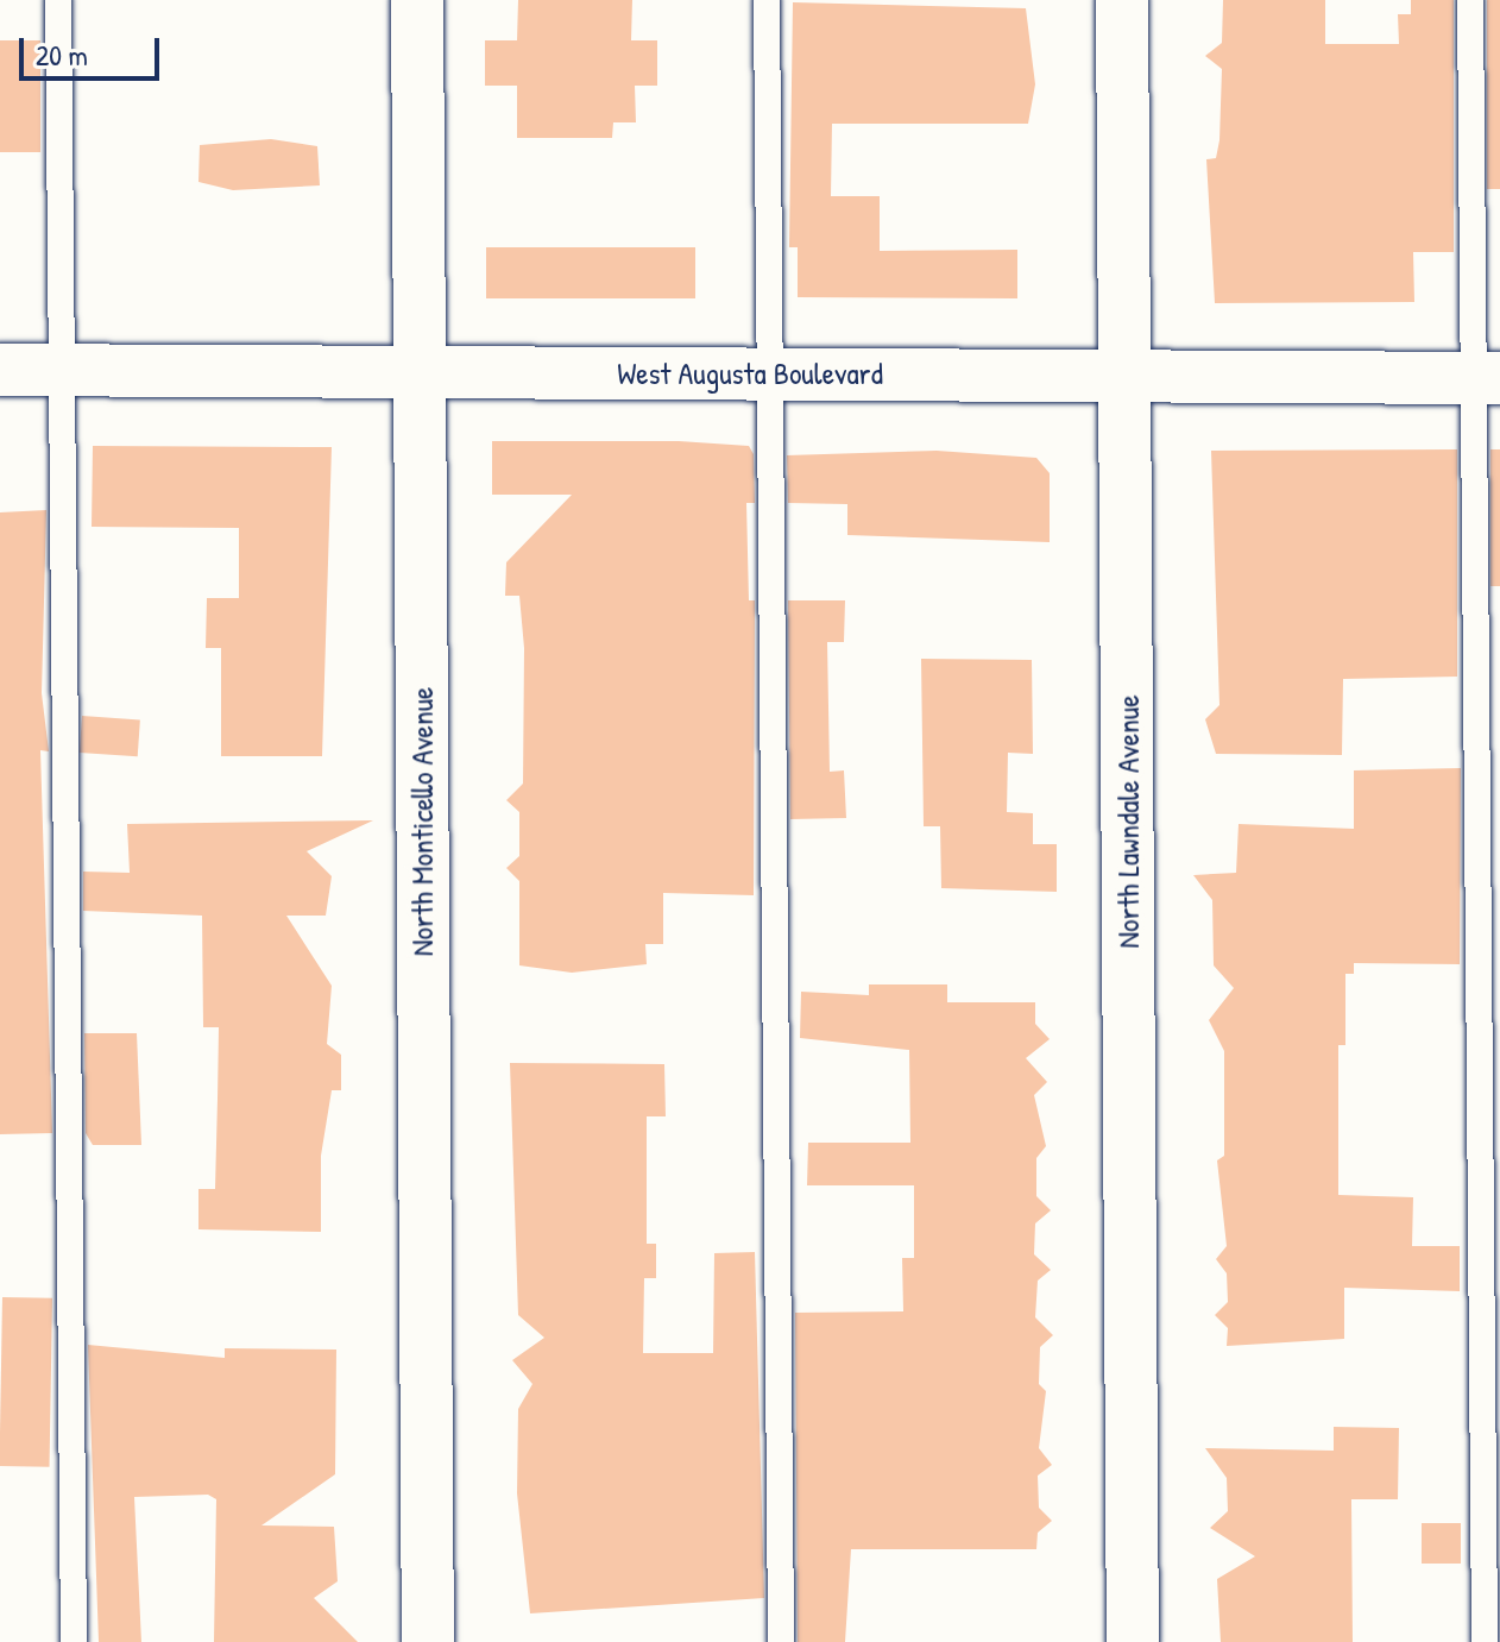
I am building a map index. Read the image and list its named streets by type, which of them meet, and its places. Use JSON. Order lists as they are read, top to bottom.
{
  "streets": {
    "street": ["West Augusta Boulevard", "North Monticello Avenue", "North Lawndale Avenue"]
  },
  "crossings": [
    ["West Augusta Boulevard", "North Monticello Avenue"],
    ["West Augusta Boulevard", "North Lawndale Avenue"]
  ],
  "scale_bar": "20 m"
}
